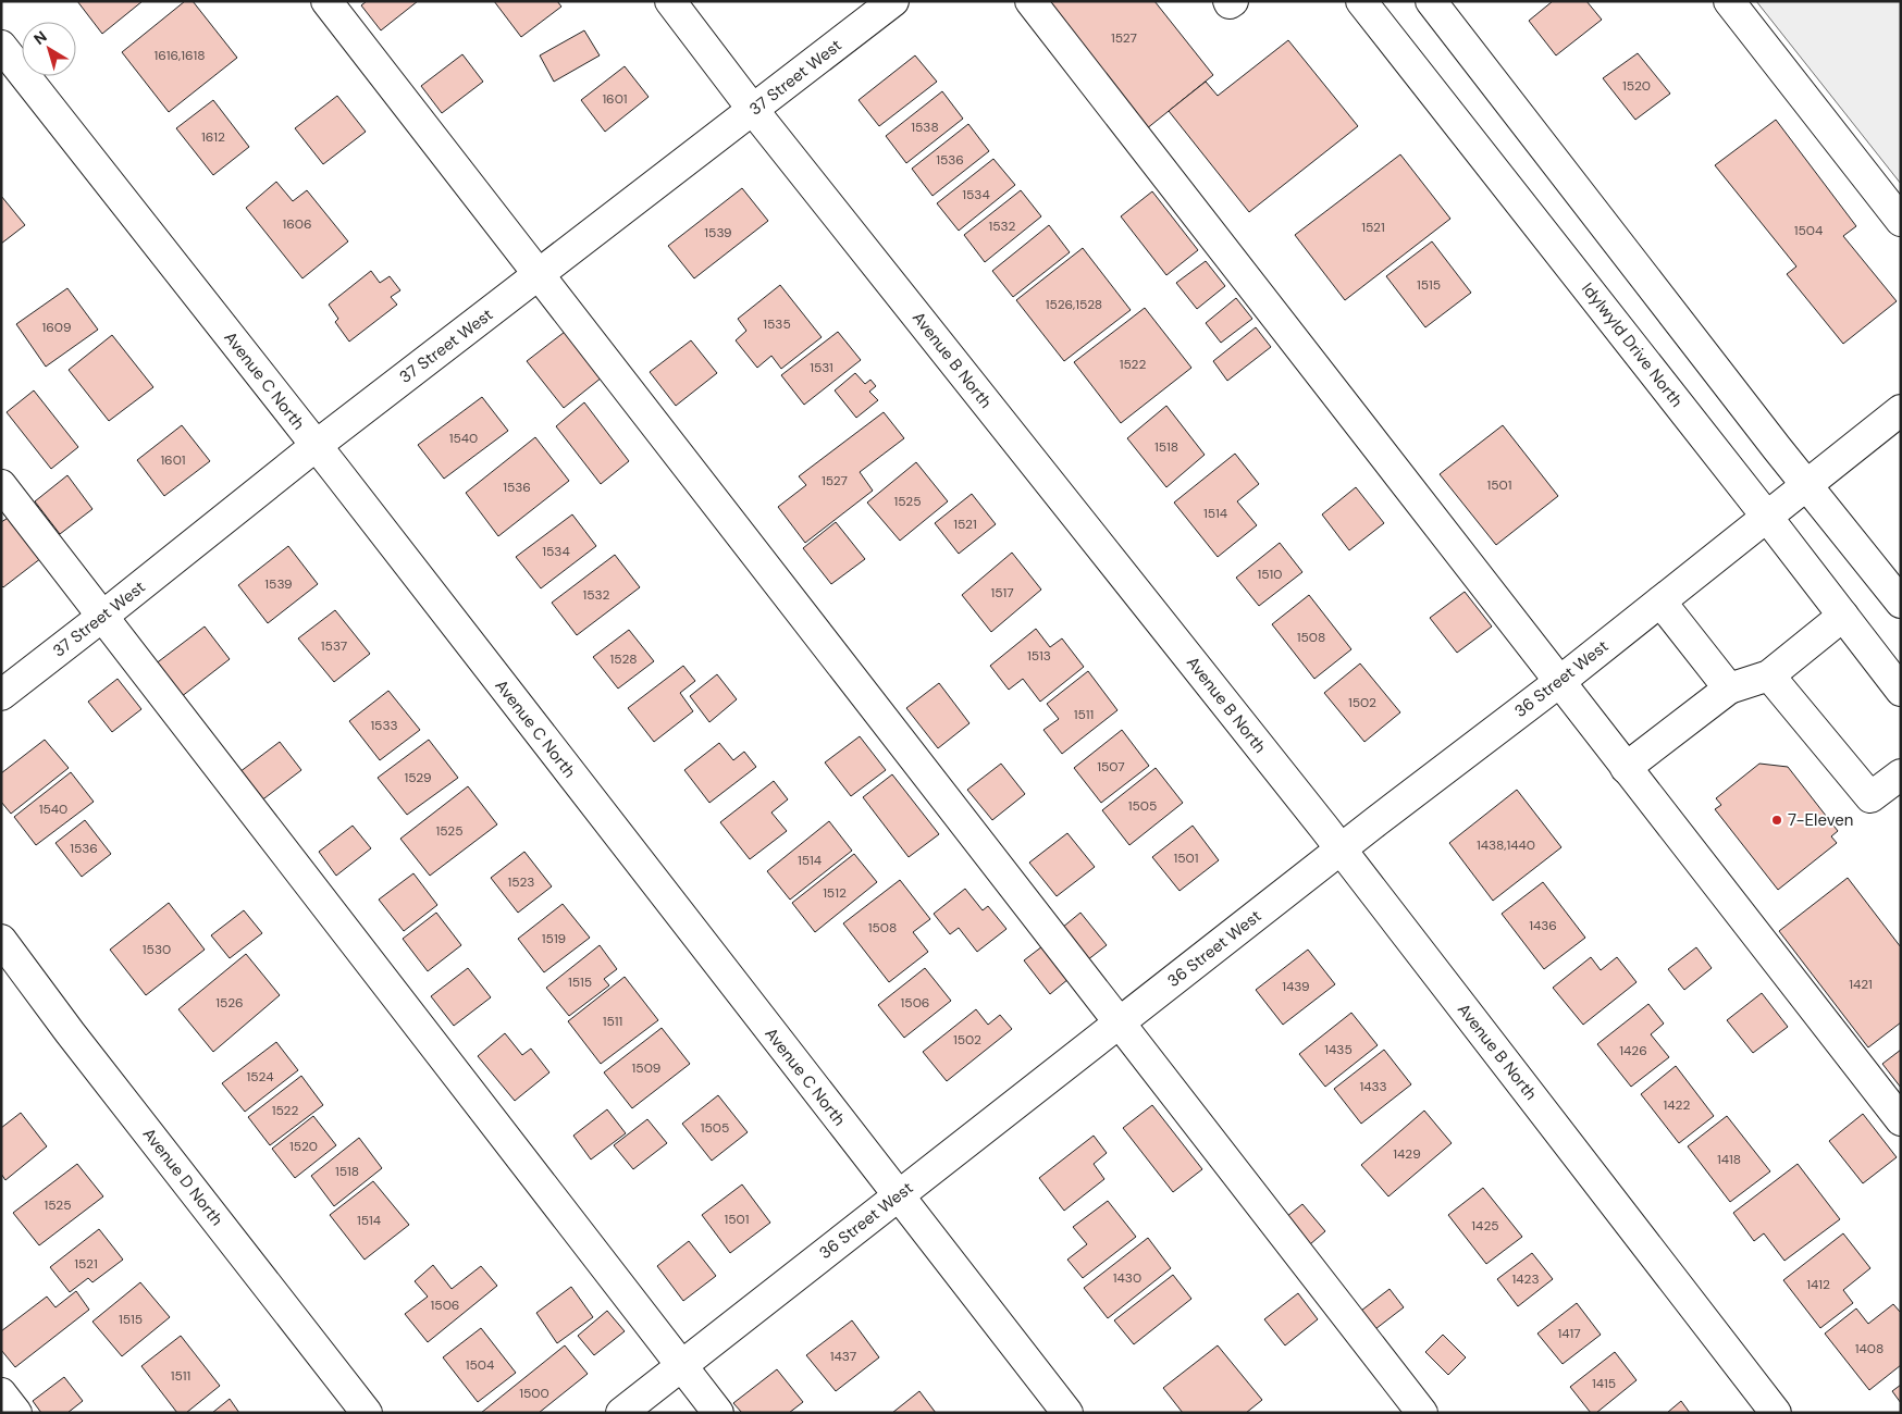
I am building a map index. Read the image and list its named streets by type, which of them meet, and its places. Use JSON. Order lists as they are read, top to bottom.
{
  "streets": {
    "street": [
      "37 Street West",
      "Idylwyld Drive North",
      "Avenue B North",
      "Avenue C North",
      "36 Street West",
      "Avenue D North"
    ]
  },
  "crossings": [
    ["37 Street West", "Avenue B North"],
    ["37 Street West", "Avenue C North"],
    ["Idylwyld Drive North", "36 Street West"],
    ["Avenue B North", "36 Street West"],
    ["Avenue C North", "36 Street West"]
  ],
  "places": ["7-Eleven"],
  "house_numbers": [
    "1527",
    "1616,1618",
    "1520",
    "1601",
    "1538",
    "1612",
    "1536",
    "1534",
    "1606",
    "1532",
    "1521",
    "1504",
    "1539",
    "1515",
    "1526,1528",
    "1535",
    "1609",
    "1522",
    "1531",
    "1540",
    "1518",
    "1601",
    "1527",
    "1501",
    "1536",
    "1525",
    "1514",
    "1521",
    "1534",
    "1510",
    "1539",
    "1517",
    "1532",
    "1508",
    "1537",
    "1513",
    "1528",
    "1502",
    "1511",
    "1533",
    "1507",
    "1529",
    "1505",
    "1540",
    "1525",
    "1438,1440",
    "1536",
    "1501",
    "1514",
    "1523",
    "1512",
    "1436",
    "1508",
    "1519",
    "1530",
    "1515",
    "1421",
    "1439",
    "1526",
    "1506",
    "1511",
    "1502",
    "1435",
    "1426",
    "1509",
    "1524",
    "1433",
    "1422",
    "1522",
    "1505",
    "1520",
    "1429",
    "1418",
    "1518",
    "1525",
    "1501",
    "1514",
    "1425",
    "1521",
    "1430",
    "1423",
    "1412",
    "1506",
    "1515",
    "1417",
    "1408",
    "1437",
    "1504",
    "1511",
    "1415",
    "1500"
  ],
  "north": "top left"
}
